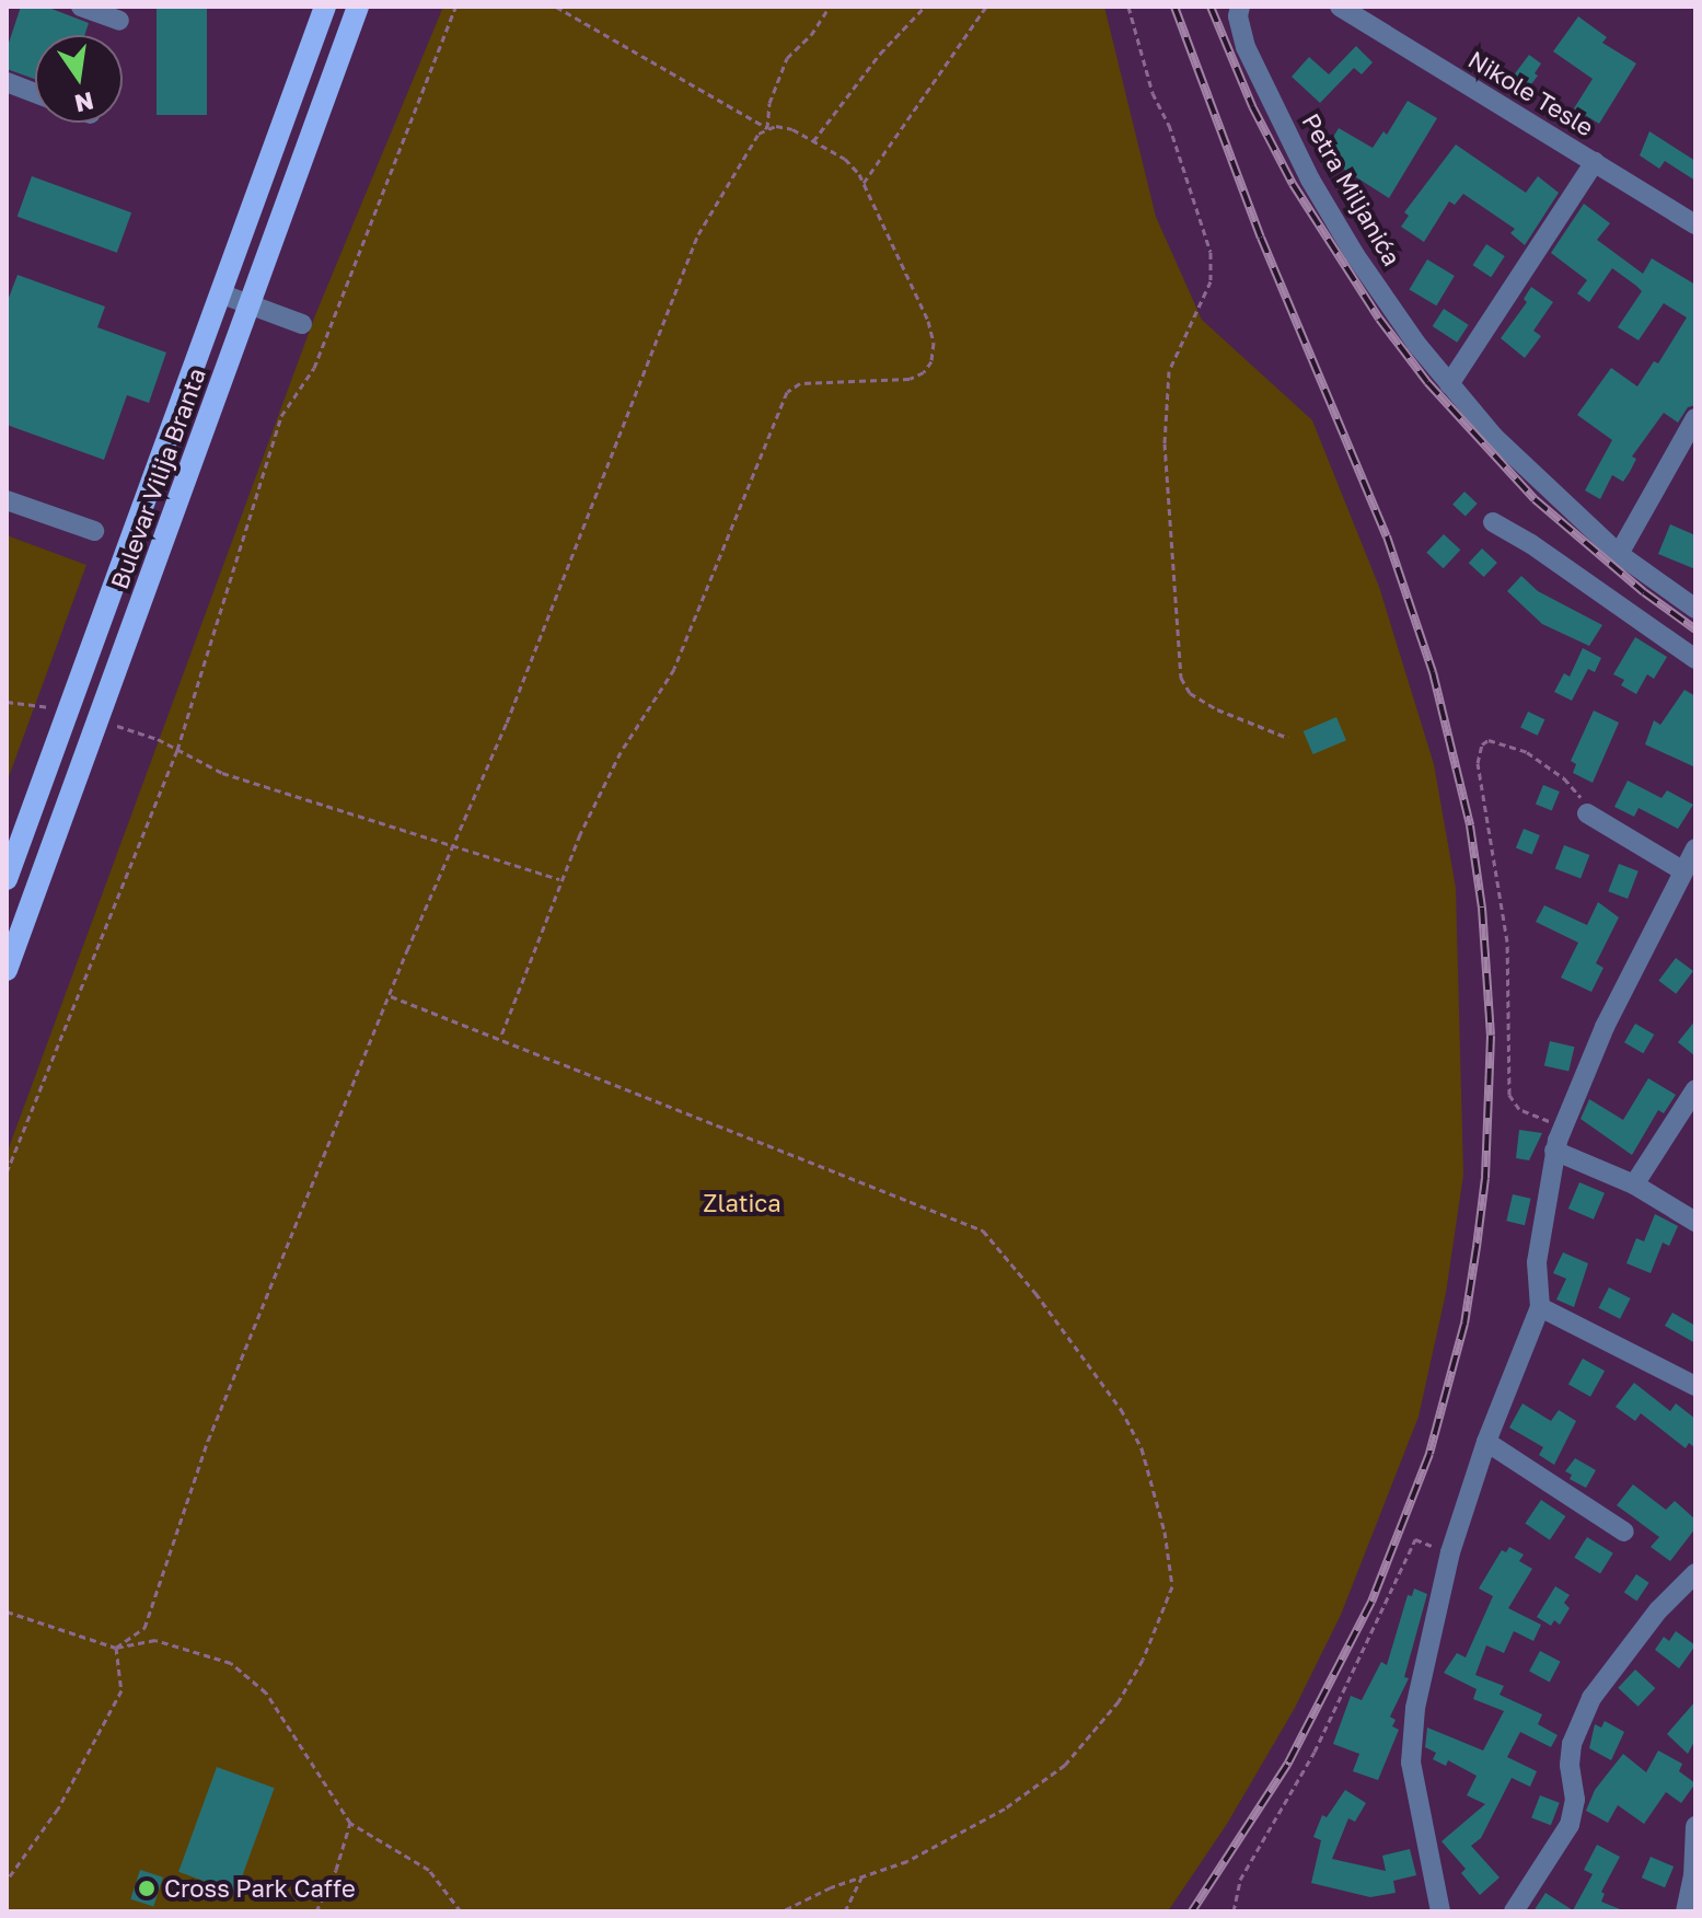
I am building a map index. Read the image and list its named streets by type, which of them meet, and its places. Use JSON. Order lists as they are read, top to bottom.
{
  "streets": {
    "main road": ["Bulevar Vilija Branta"],
    "street": ["Nikole Tesle", "Petra Miljanića"]
  },
  "parks": ["Zlatica"],
  "places": ["Cross Park Caffe"],
  "north": "bottom"
}
